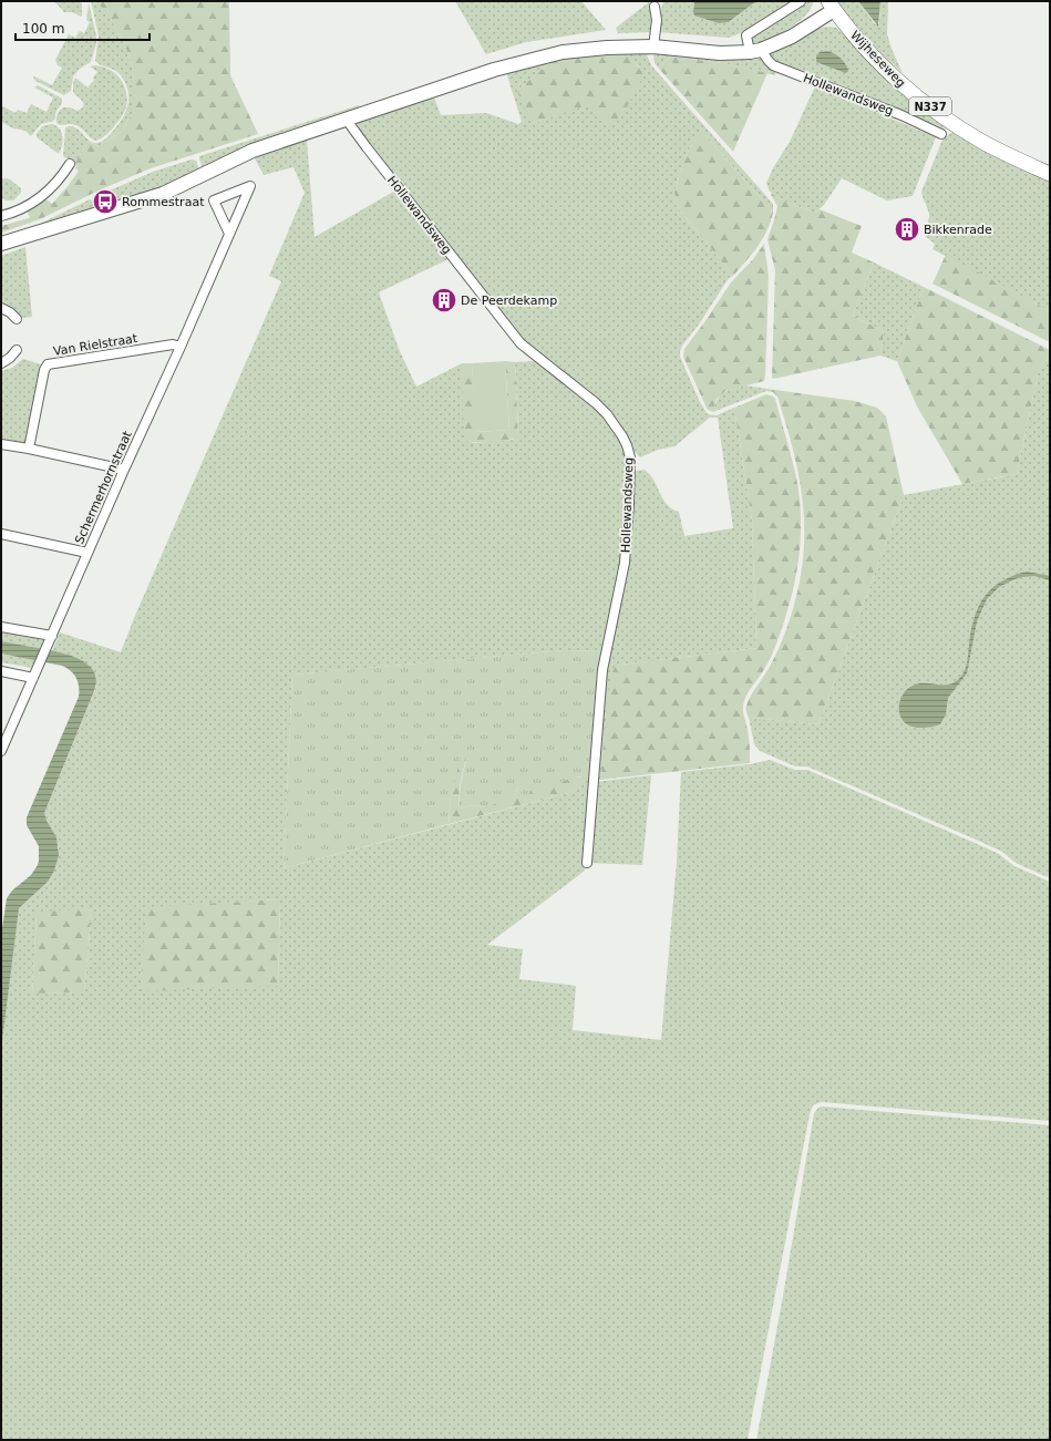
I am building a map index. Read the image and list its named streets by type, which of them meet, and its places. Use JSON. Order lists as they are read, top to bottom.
{
  "streets": {
    "main road": ["Wijheseweg", "N337"],
    "street": ["Hollewandsweg", "Van Rielstraat", "Schermerhornstraat"]
  },
  "crossings": [
    ["Van Rielstraat", "Schermerhornstraat"]
  ],
  "places": {
    "bus stop": ["Rommestraat"],
    "building": ["Bikkenrade", "De Peerdekamp"]
  },
  "scale_bar": "100 m"
}
